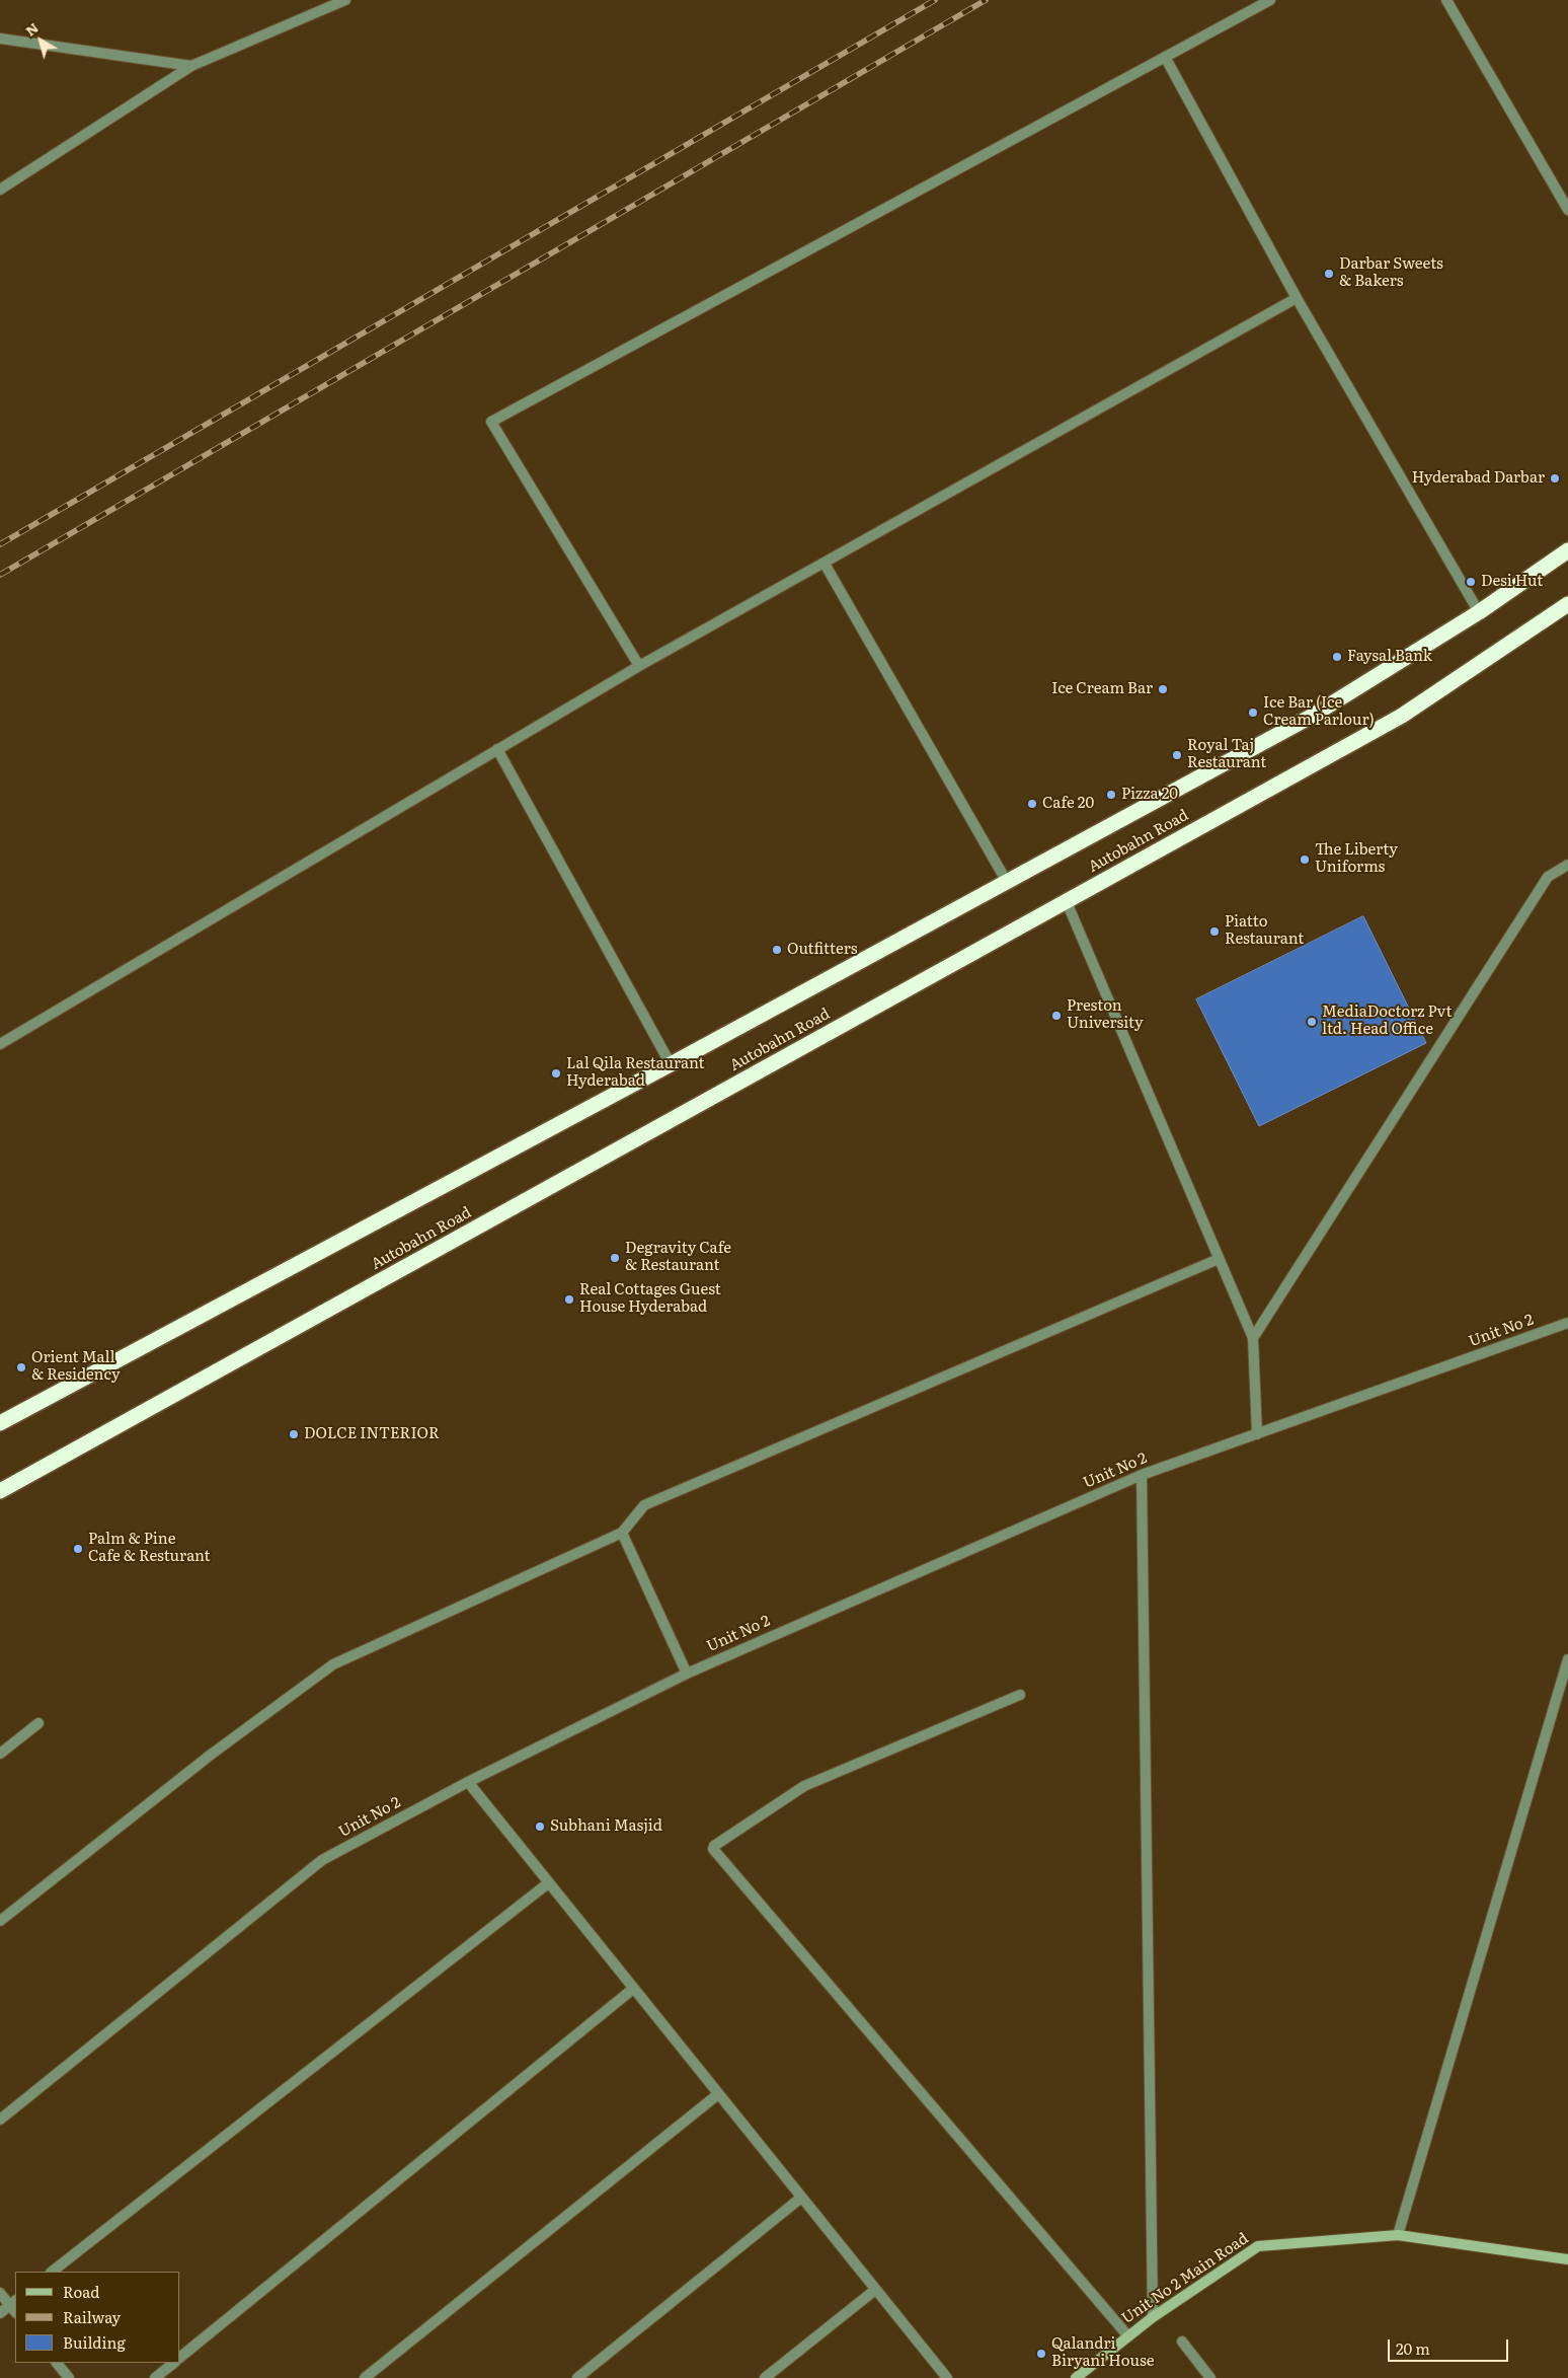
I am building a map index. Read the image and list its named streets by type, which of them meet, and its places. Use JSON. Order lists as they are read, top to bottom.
{
  "streets": {
    "highway": ["Autobahn Road"],
    "street": ["Unit No 2", "Unit No 2 Main Road"]
  },
  "places": [
    "Darbar Sweets & Bakers",
    "Hyderabad Darbar",
    "Desi Hut",
    "Faysal Bank",
    "Ice Cream Bar",
    "Ice Bar (Ice Cream Parlour)",
    "Royal Taj Restaurant",
    "Pizza 20",
    "Cafe 20",
    "The Liberty Uniforms",
    "Piatto Restaurant",
    "Outfitters",
    "Preston University",
    "MediaDoctorz Pvt ltd. Head Office",
    "Lal Qila Restaurant Hyderabad",
    "Degravity Cafe & Restaurant",
    "Real Cottages Guest House Hyderabad",
    "Orient Mall & Residency",
    "DOLCE INTERIOR",
    "Palm & Pine Cafe & Resturant",
    "Subhani Masjid",
    "Qalandri Biryani House"
  ],
  "legend": ["Road", "Railway", "Building"],
  "scale_bar": "20 m",
  "north": "top left"
}
